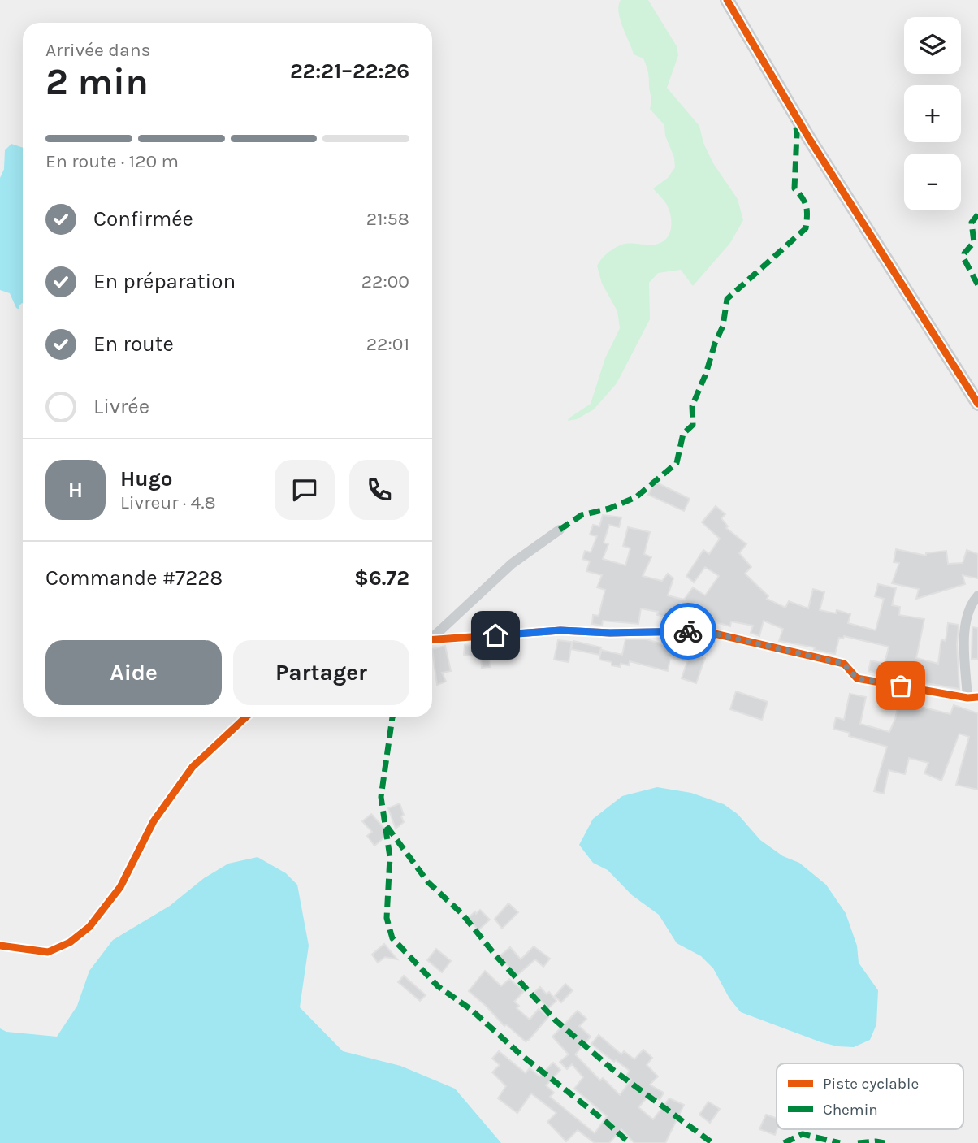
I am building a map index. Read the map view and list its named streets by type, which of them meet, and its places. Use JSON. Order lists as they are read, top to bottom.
{
  "legend": ["Piste cyclable", "Chemin"],
  "page": {
    "map_buttons": ["+", "−"],
    "heading": ["2 min", "Arrivée dans", "22:21–22:26"],
    "panel": [
      "Hugo",
      "Livreur · 4.8",
      "Commande #7228",
      "$6.72"
    ],
    "bar": "En route · 120 m",
    "list": [
      ["Confirmée", "21:58"],
      ["En préparation", "22:00"],
      ["En route", "22:01"],
      "Livrée"
    ],
    "round": "H",
    "buttons": ["Aide", "Partager"]
  }
}
